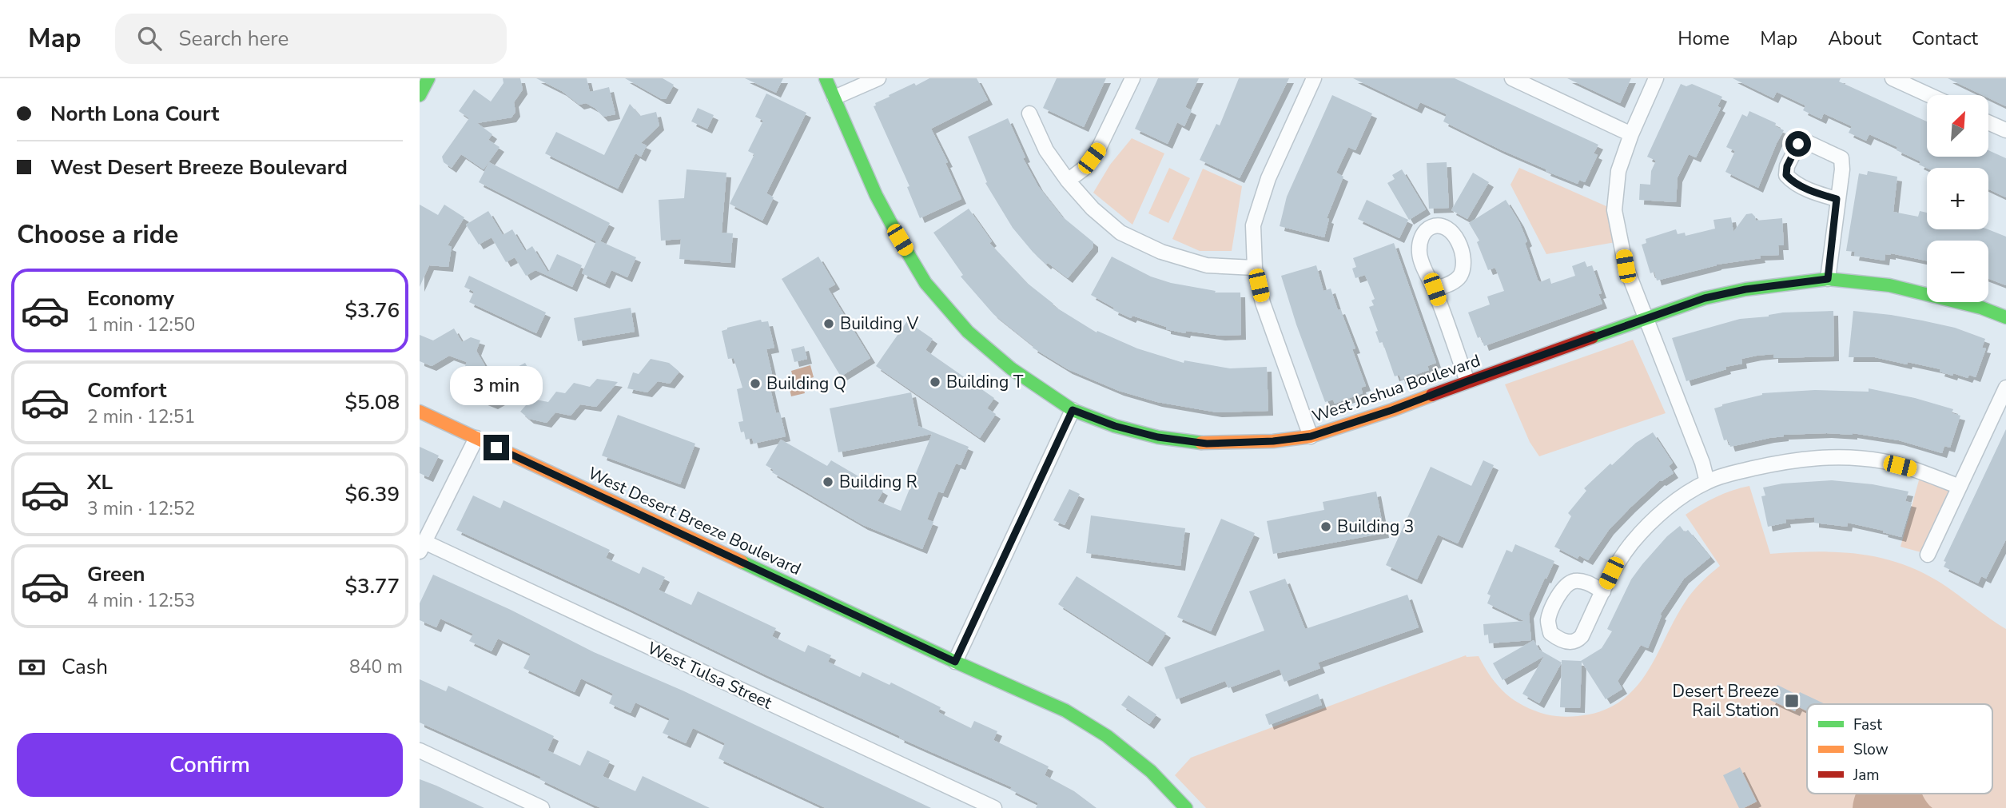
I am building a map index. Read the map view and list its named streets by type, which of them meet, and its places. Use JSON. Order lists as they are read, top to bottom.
{
  "streets": {
    "street": ["West Joshua Boulevard", "West Desert Breeze Boulevard", "West Tulsa Street"]
  },
  "places": {
    "other": [
      "Building V",
      "Building T",
      "Building Q",
      "Building R",
      "Building 3"
    ],
    "transit": ["Desert Breeze Rail Station"]
  },
  "legend": ["Fast", "Slow", "Jam"],
  "north": "top right",
  "page": {
    "header": "Map",
    "search": "Search here",
    "nav": [
      "Home",
      "Map",
      "About",
      "Contact"
    ],
    "banner": ["North Lona Court", "West Desert Breeze Boulevard"],
    "map_buttons": ["+", "−"],
    "heading": "Choose a ride",
    "list": [
      {
        "name": "Economy",
        "note": "1 min · 12:50",
        "value": "$3.76"
      },
      {
        "name": "Comfort",
        "note": "2 min · 12:51",
        "value": "$5.08"
      },
      {
        "name": "XL",
        "note": "3 min · 12:52",
        "value": "$6.39"
      },
      {
        "name": "Green",
        "note": "4 min · 12:53",
        "value": "$3.77"
      }
    ],
    "bubble": "3 min",
    "pay": ["Cash", "840 m"],
    "buttons": "Confirm"
  }
}
